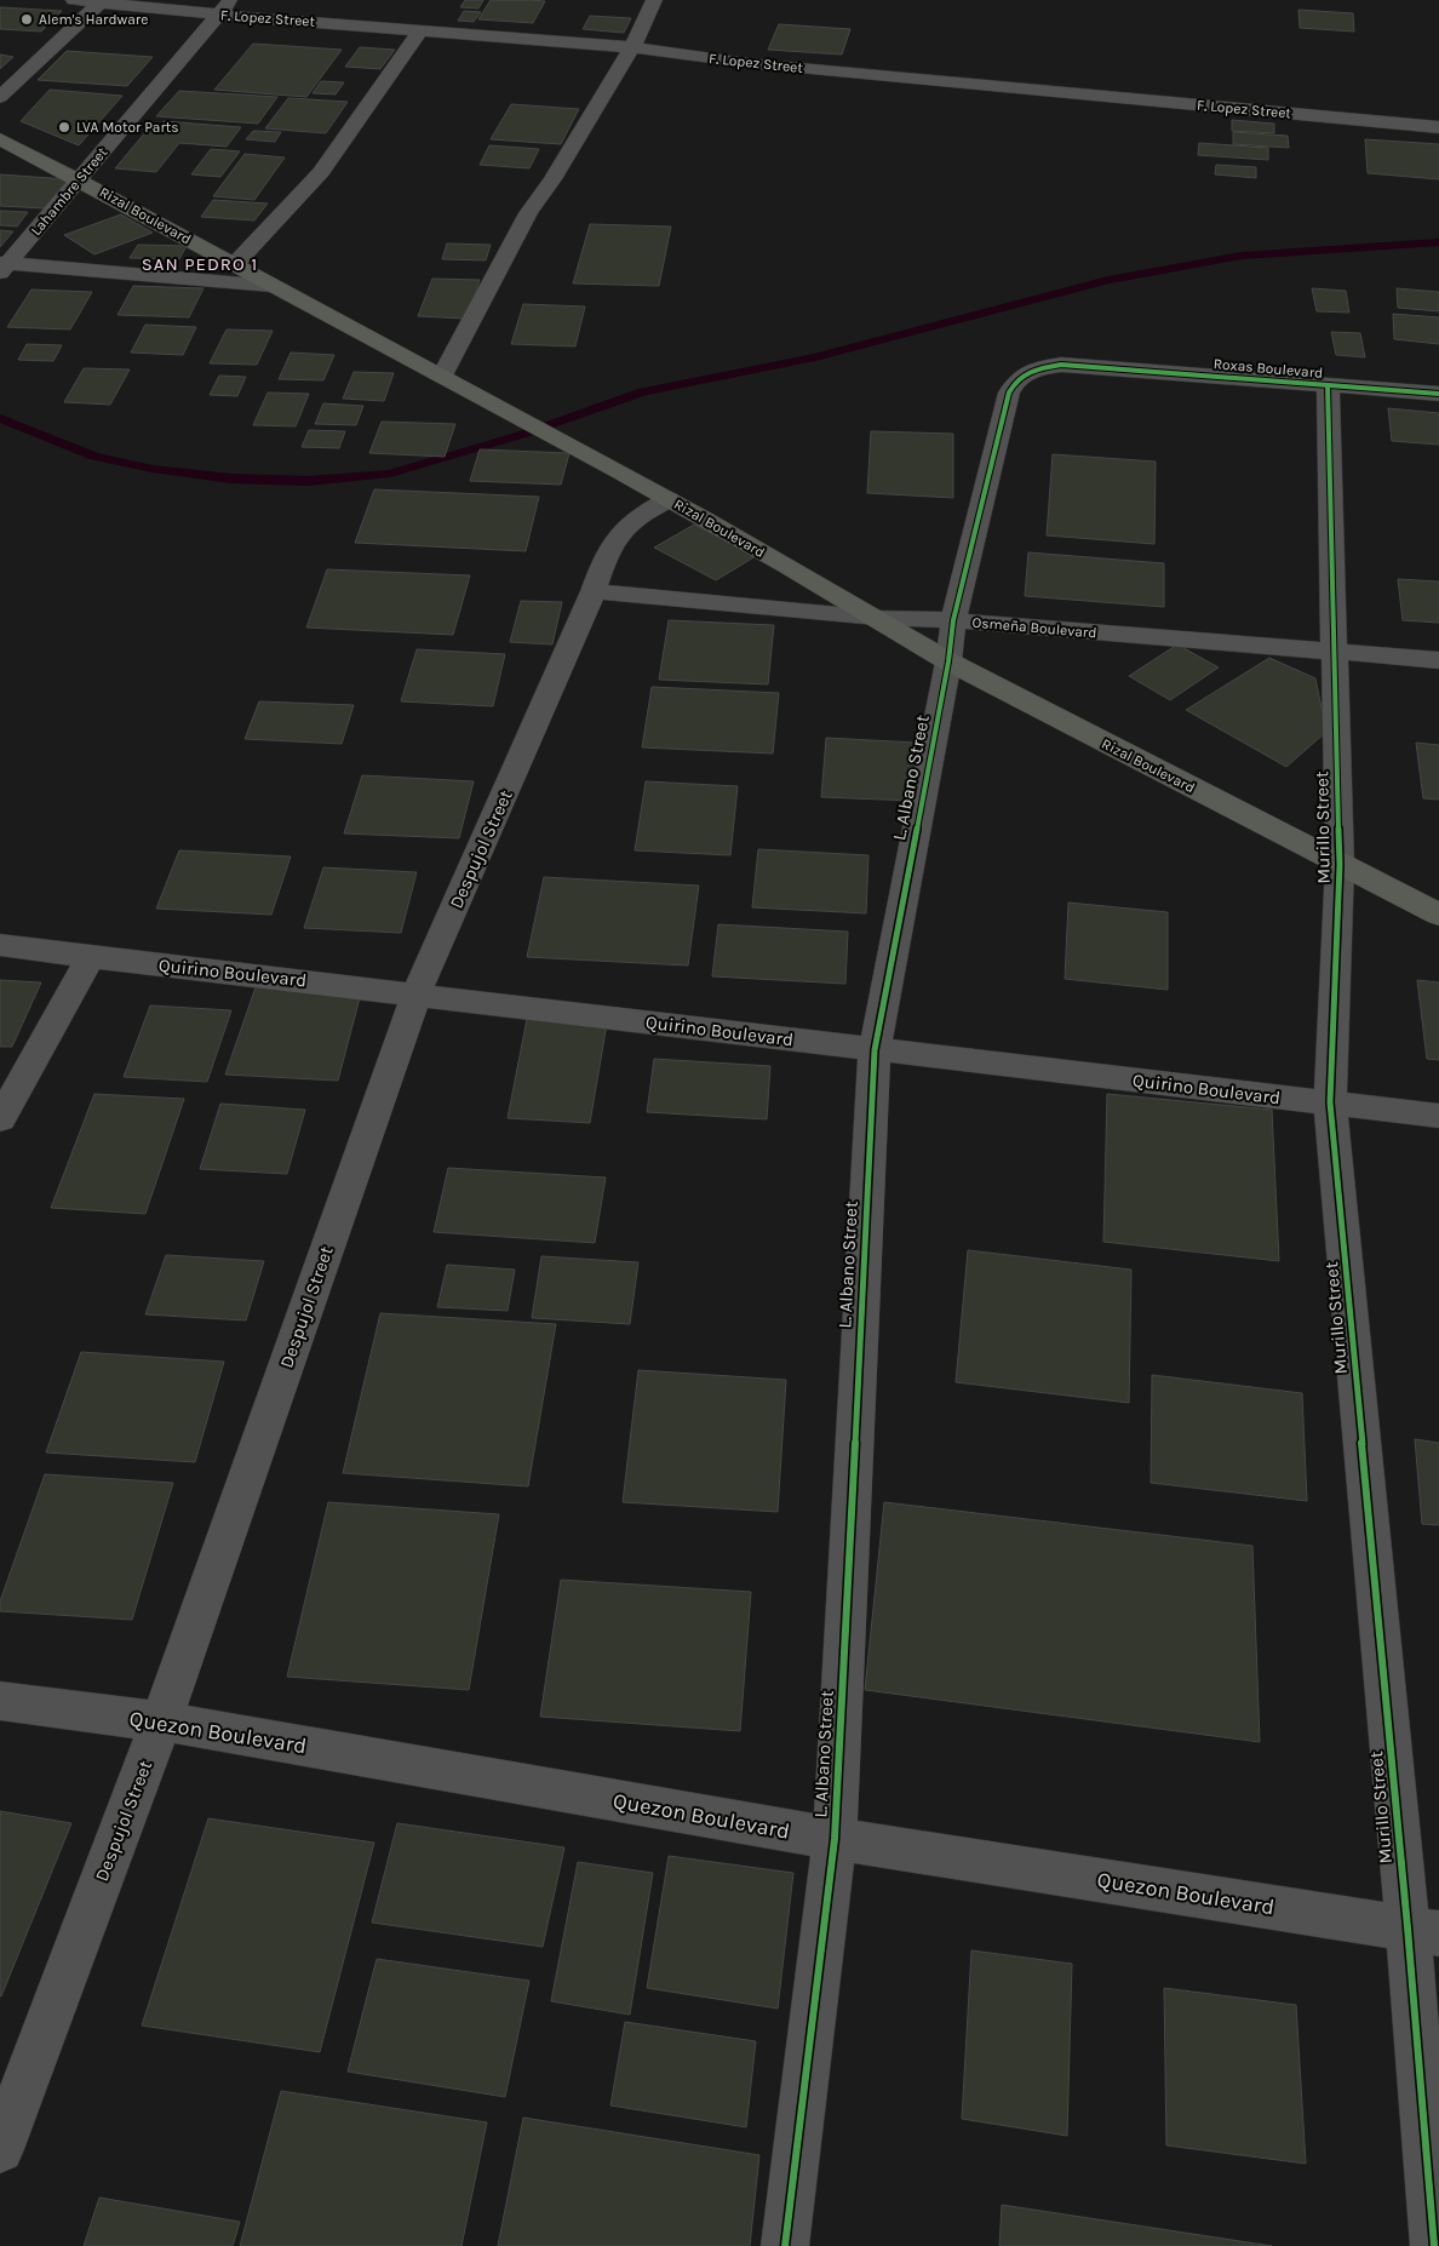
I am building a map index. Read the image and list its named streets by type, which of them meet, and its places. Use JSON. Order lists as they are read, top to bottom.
{
  "streets": {
    "main road": ["Rizal Boulevard"],
    "street": [
      "F. Lopez Street",
      "Lahambre Street",
      "Roxas Boulevard",
      "Osmeña Boulevard",
      "L. Albano Street",
      "Murillo Street",
      "Despujol Street",
      "Quirino Boulevard",
      "Quezon Boulevard"
    ]
  },
  "crossings": [
    ["F. Lopez Street", "Lahambre Street"],
    ["Lahambre Street", "Rizal Boulevard"],
    ["Rizal Boulevard", "Osmeña Boulevard"],
    ["Rizal Boulevard", "L. Albano Street"],
    ["Rizal Boulevard", "Murillo Street"],
    ["Rizal Boulevard", "Despujol Street"],
    ["Roxas Boulevard", "L. Albano Street"],
    ["Roxas Boulevard", "Murillo Street"],
    ["Osmeña Boulevard", "L. Albano Street"],
    ["Osmeña Boulevard", "Murillo Street"],
    ["Osmeña Boulevard", "Despujol Street"],
    ["L. Albano Street", "Quirino Boulevard"],
    ["L. Albano Street", "Quezon Boulevard"],
    ["Murillo Street", "Quirino Boulevard"],
    ["Murillo Street", "Quezon Boulevard"],
    ["Despujol Street", "Quirino Boulevard"],
    ["Despujol Street", "Quezon Boulevard"]
  ],
  "districts": ["SAN PEDRO 1"],
  "places": ["Alem's Hardware", "LVA Motor Parts"]
}
